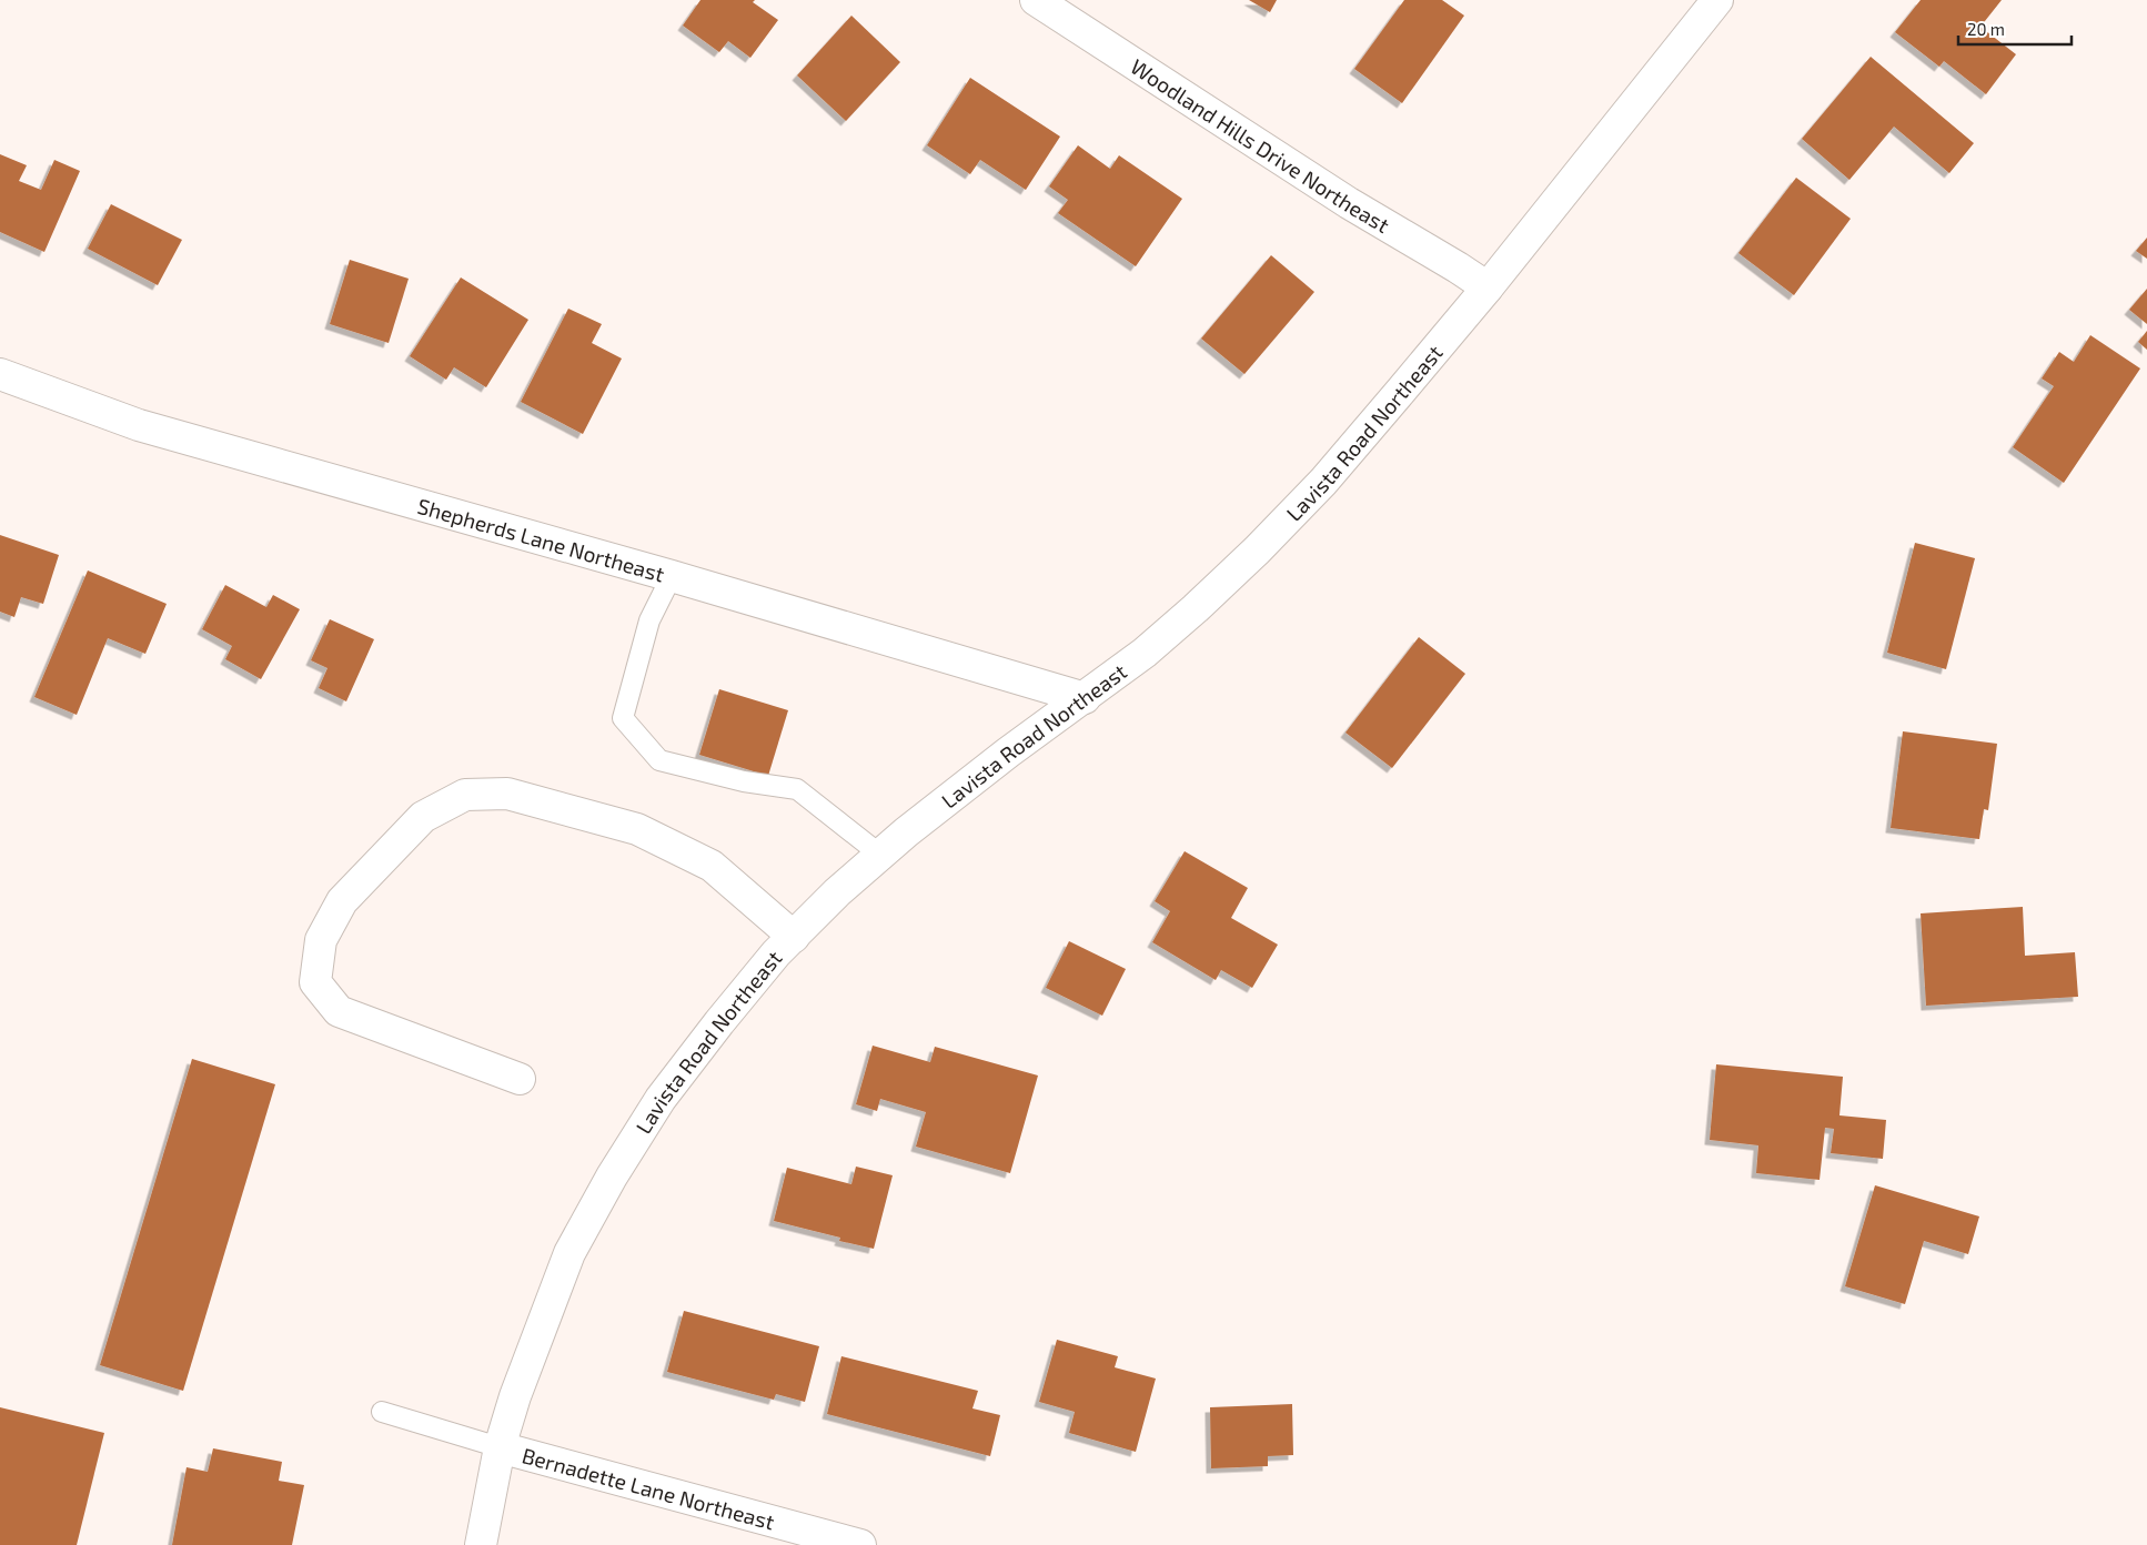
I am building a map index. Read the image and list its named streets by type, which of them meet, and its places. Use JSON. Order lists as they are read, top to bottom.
{
  "streets": {
    "street": [
      "Woodland Hills Drive Northeast",
      "Lavista Road Northeast",
      "Shepherds Lane Northeast",
      "Bernadette Lane Northeast"
    ]
  },
  "crossings": [
    ["Woodland Hills Drive Northeast", "Lavista Road Northeast"],
    ["Lavista Road Northeast", "Shepherds Lane Northeast"],
    ["Lavista Road Northeast", "Bernadette Lane Northeast"]
  ],
  "scale_bar": "20 m"
}
